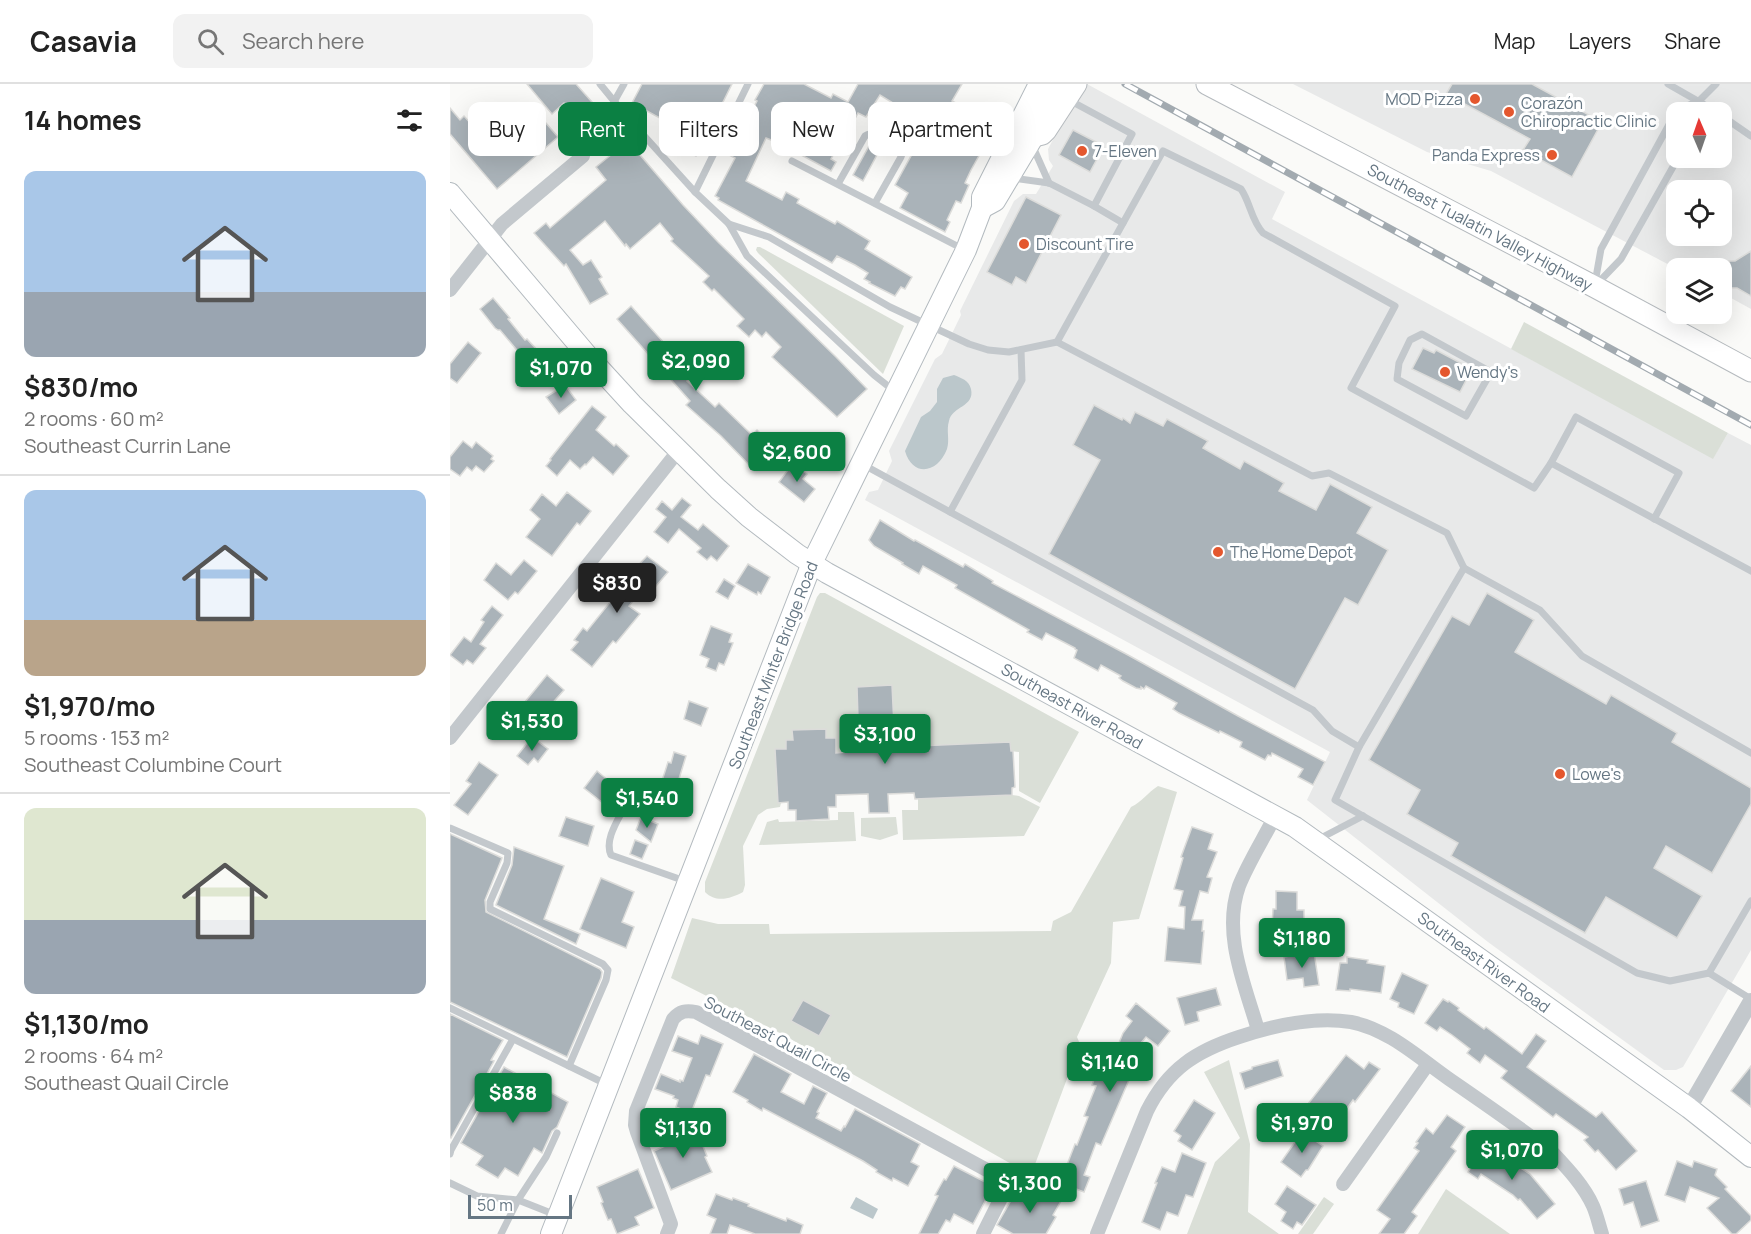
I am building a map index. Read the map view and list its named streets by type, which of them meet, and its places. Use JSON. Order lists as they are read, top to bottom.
{
  "streets": {
    "main road": ["Southeast Tualatin Valley Highway", "Southeast Minter Bridge Road", "Southeast River Road"],
    "street": ["Southeast Quail Circle"]
  },
  "crossings": [
    ["Southeast Minter Bridge Road", "Southeast River Road"]
  ],
  "places": [
    "MOD Pizza",
    "Corazón Chiropractic Clinic",
    "7-Eleven",
    "Panda Express",
    "Discount Tire",
    "Wendy's",
    "The Home Depot",
    "Lowe's"
  ],
  "scale_bar": "50 m",
  "north": "top",
  "page": {
    "header": "Casavia",
    "search": "Search here",
    "nav": ["Map", "Layers", "Share"],
    "heading": "14 homes",
    "chip": [
      "Buy",
      "Rent",
      "Filters",
      "New",
      "Apartment"
    ],
    "list": [
      {
        "name": "$830/mo",
        "note": "2 rooms · 60 m² · Southeast Currin Lane"
      },
      {
        "name": "$1,970/mo",
        "note": "5 rooms · 153 m² · Southeast Columbine Court"
      },
      {
        "name": "$1,130/mo",
        "note": "2 rooms · 64 m² · Southeast Quail Circle"
      }
    ],
    "price": [
      "$2,090",
      "$1,070",
      "$2,600",
      "$830",
      "$1,530",
      "$3,100",
      "$1,540",
      "$1,180",
      "$1,140",
      "$838",
      "$1,970",
      "$1,130",
      "$1,070",
      "$1,300"
    ],
    "scale": "50 m"
  }
}
